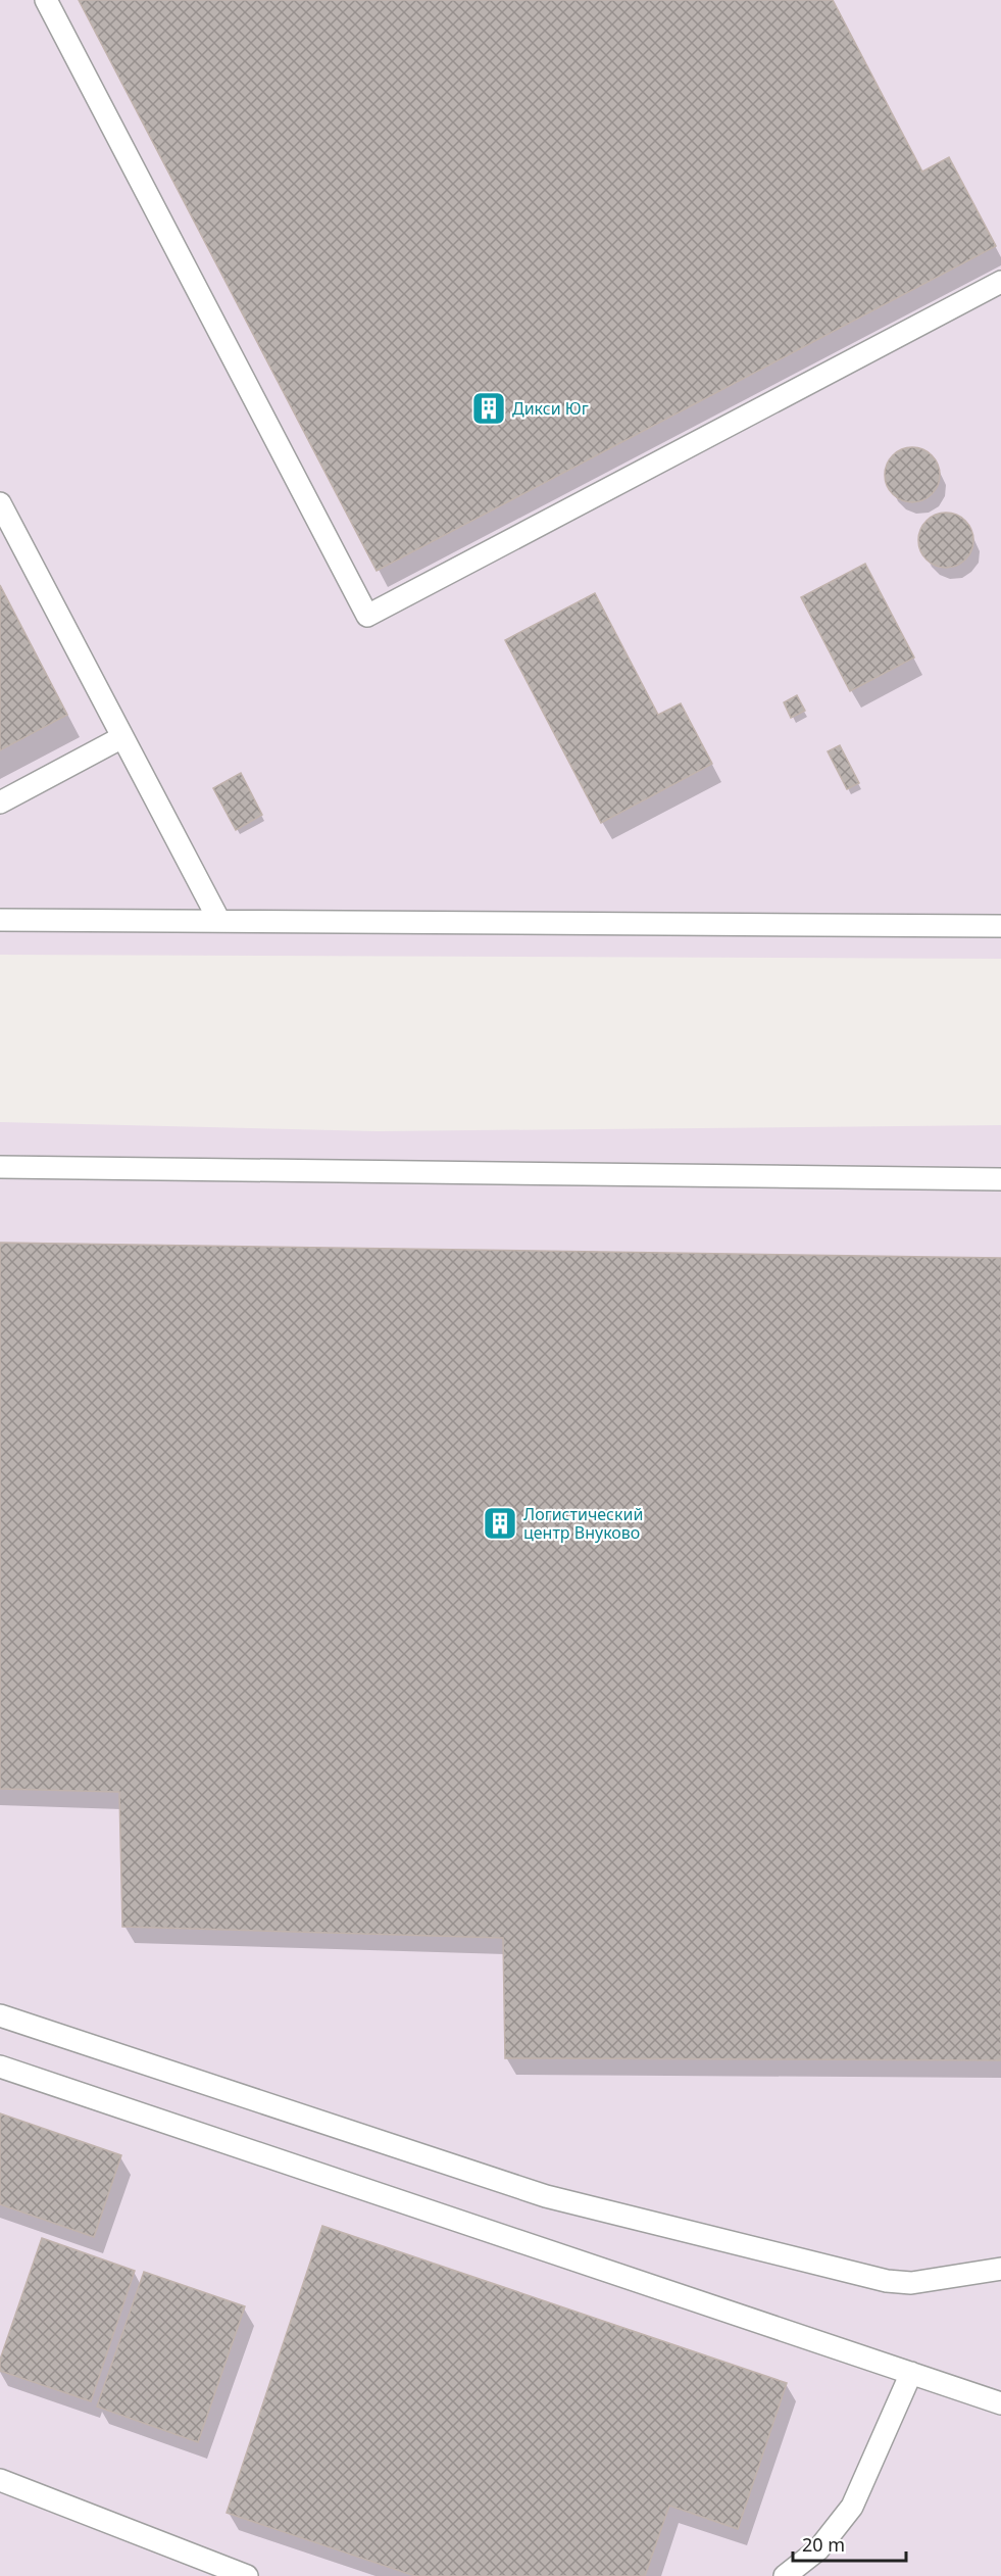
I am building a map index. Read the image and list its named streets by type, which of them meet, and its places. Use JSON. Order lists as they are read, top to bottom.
{
  "places": {
    "building": ["Дикси Юг", "Логистический центр Внуково"]
  },
  "scale_bar": "20 m"
}
